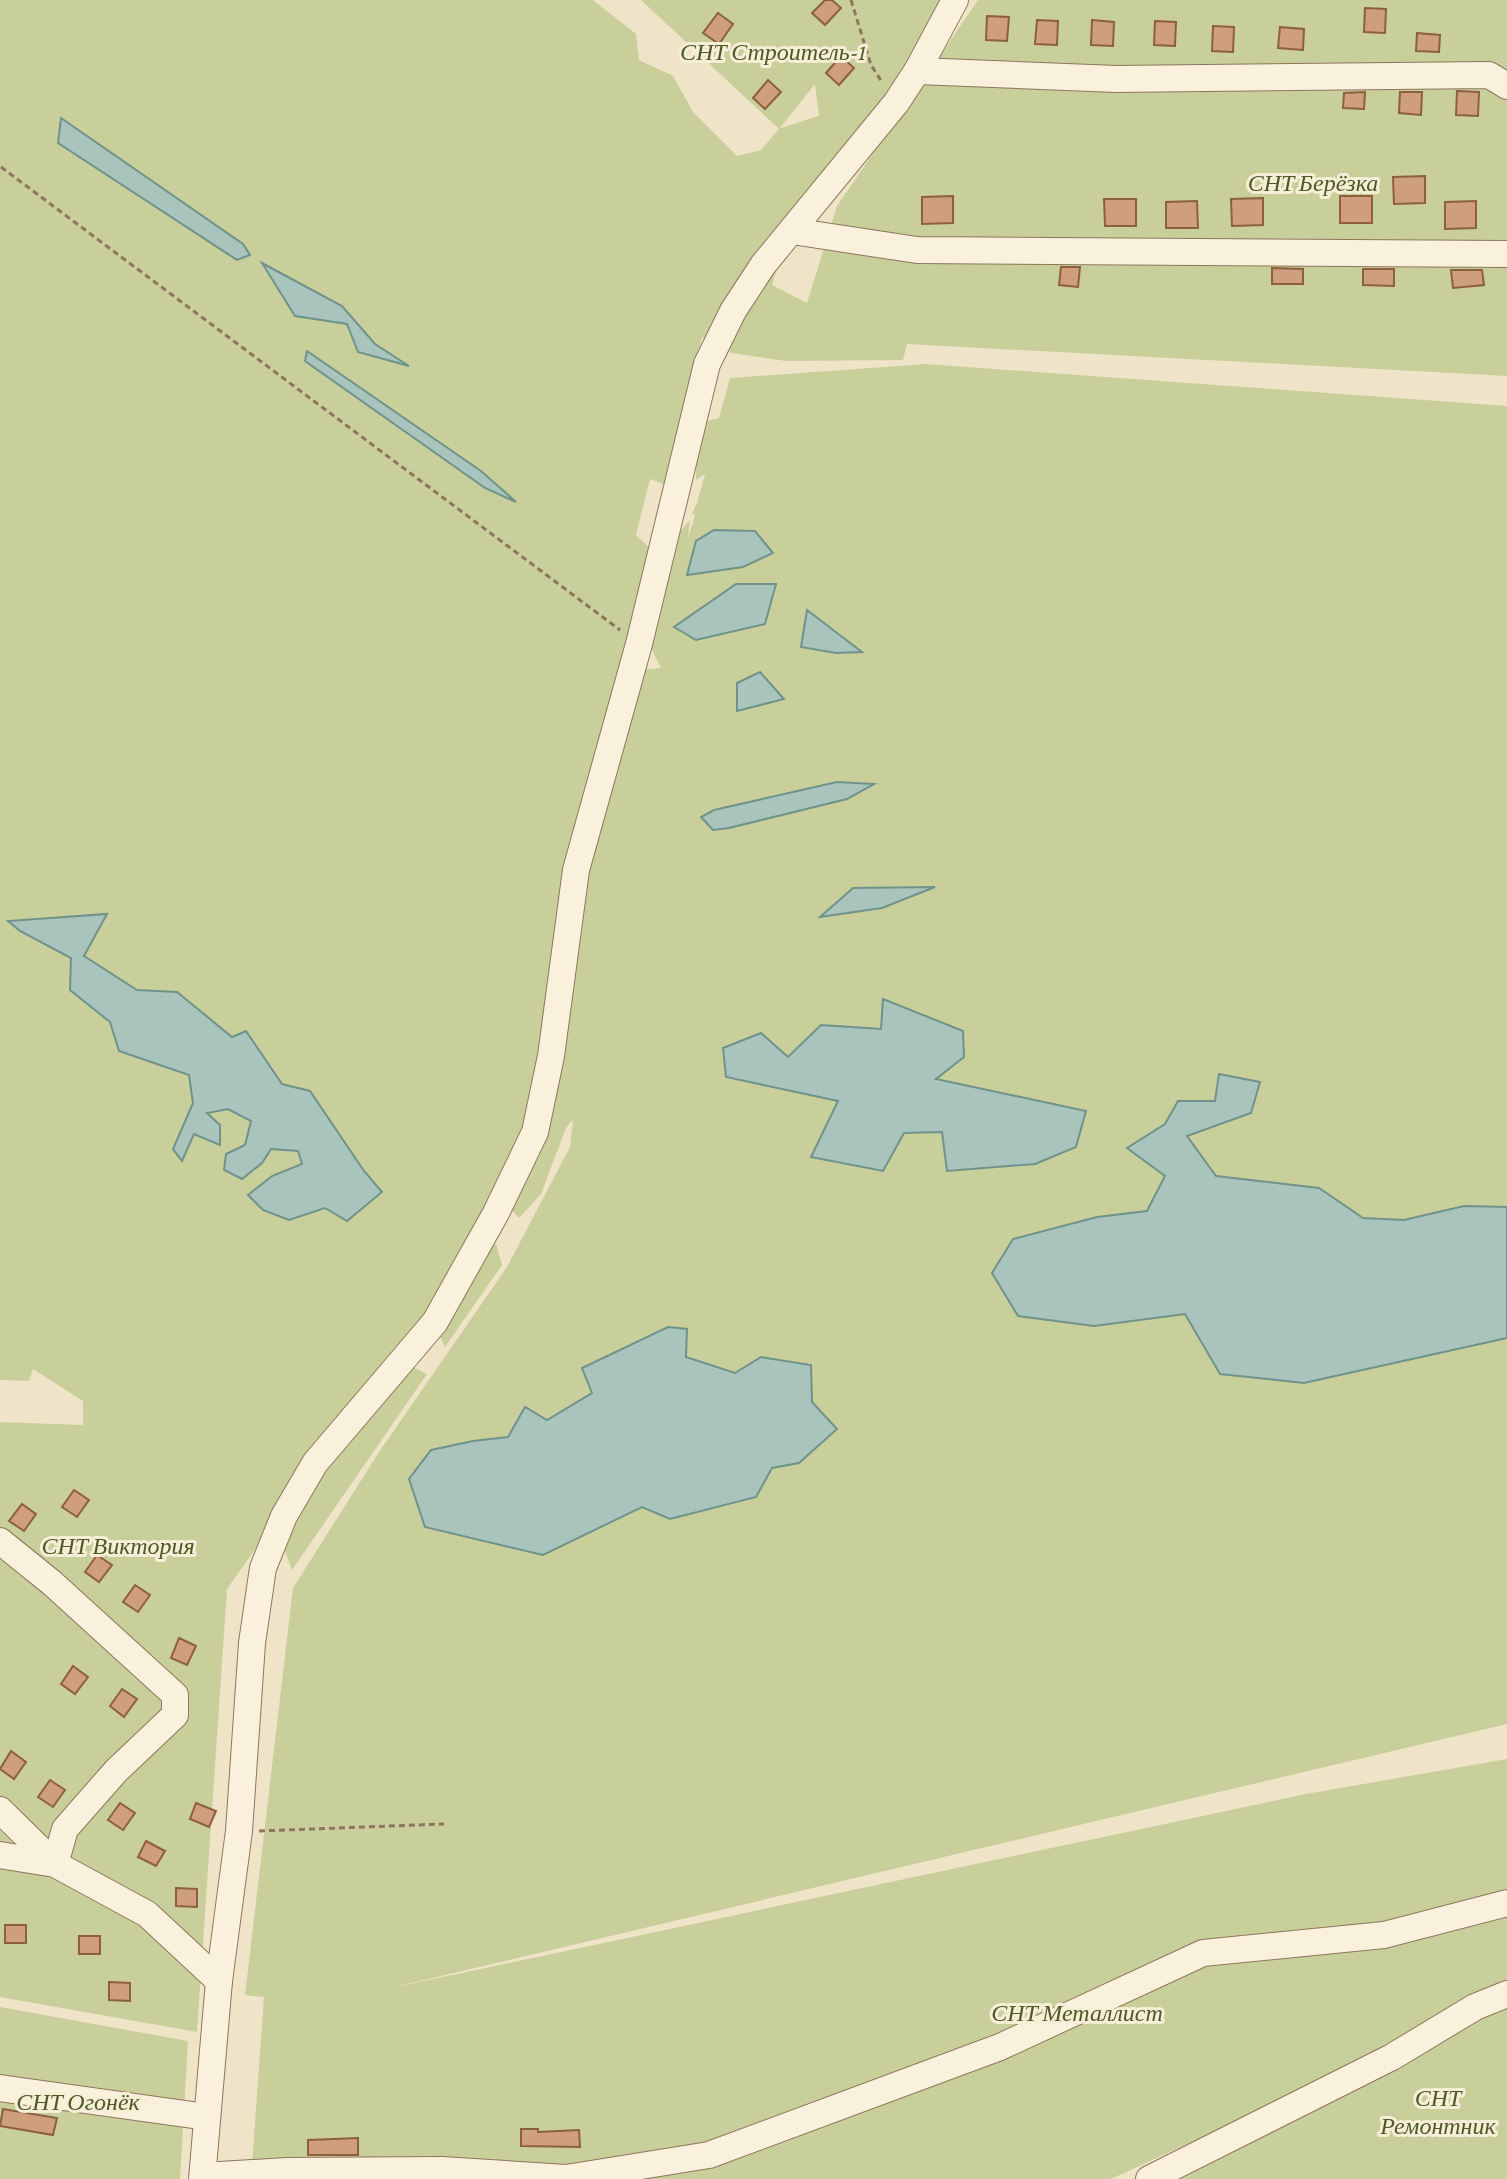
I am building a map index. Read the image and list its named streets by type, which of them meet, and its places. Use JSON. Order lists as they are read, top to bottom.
{
  "parks": [
    "СНТ Строитель-1",
    "СНТ Берёзка",
    "СНТ Виктория",
    "СНТ Металлист",
    "СНТ Ремонтник",
    "СНТ Огонёк"
  ]
}
